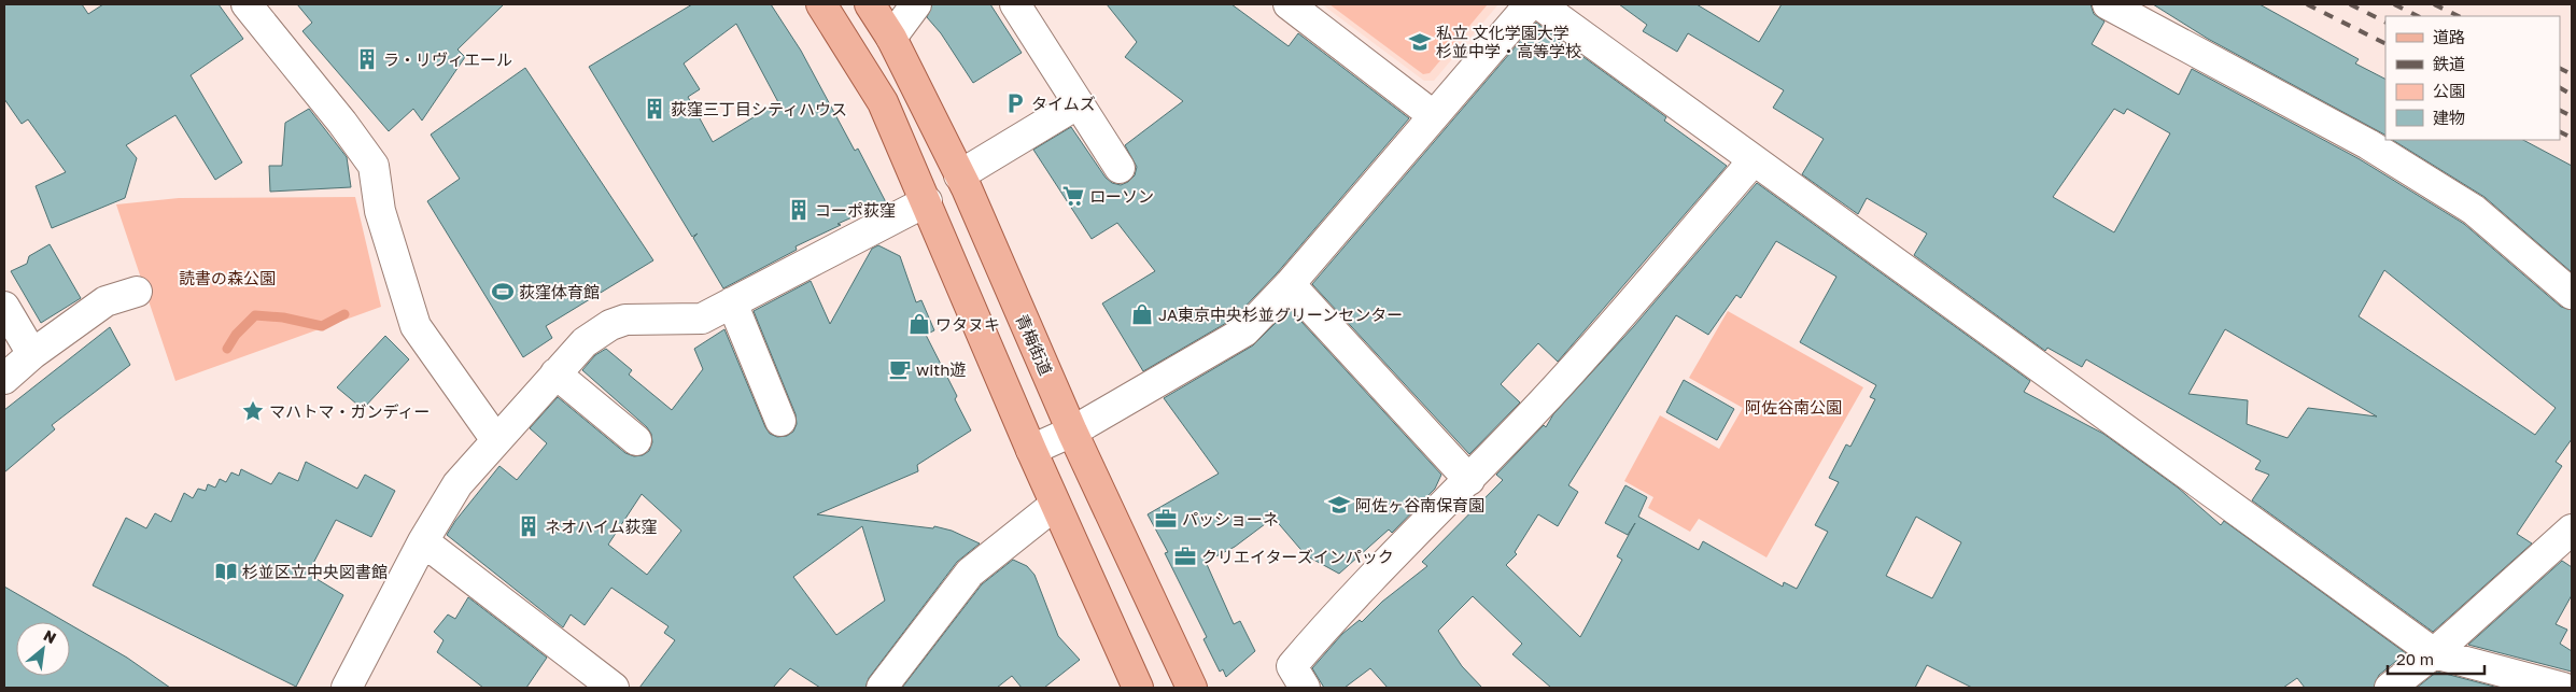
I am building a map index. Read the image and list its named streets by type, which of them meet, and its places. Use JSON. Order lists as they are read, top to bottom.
{
  "streets": {
    "main road": ["青梅街道"]
  },
  "parks": ["読書の森公園", "阿佐谷南公園"],
  "places": {
    "school or university": ["私立 文化学園大学 杉並中学・高等学校", "阿佐ヶ谷南保育園"],
    "building": [
      "ラ・リヴィエール",
      "荻窪三丁目シティハウス",
      "コーポ荻窪",
      "ネオハイム荻窪"
    ],
    "parking": ["タイムズ"],
    "supermarket": ["ローソン"],
    "sports": ["荻窪体育館"],
    "shop": ["JA東京中央杉並グリーンセンター", "ワタヌキ"],
    "cafe": ["with遊"],
    "place": ["マハトマ・ガンディー"],
    "office": ["パッショーネ", "クリエイターズインパック"],
    "library": ["杉並区立中央図書館"]
  },
  "legend": [
    "道路",
    "鉄道",
    "公園",
    "建物"
  ],
  "scale_bar": "20 m",
  "north": "top right"
}
